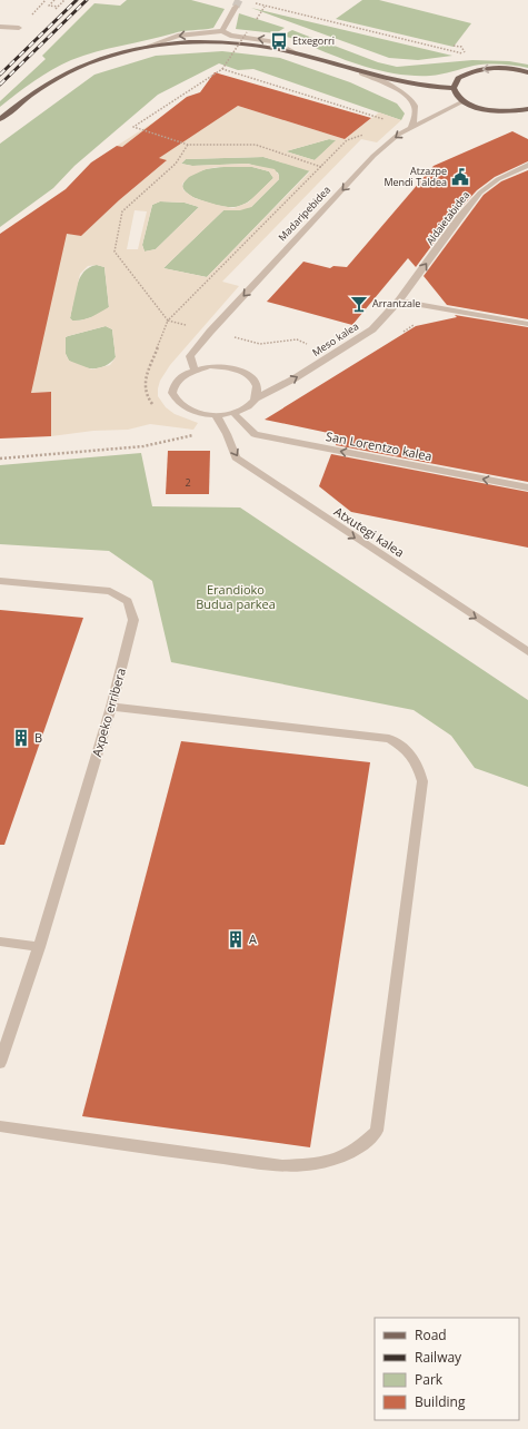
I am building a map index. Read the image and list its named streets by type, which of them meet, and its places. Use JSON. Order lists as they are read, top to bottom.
{
  "streets": {
    "street": [
      "Madaripebidea",
      "Aldaietabidea",
      "Meso kalea",
      "San Lorentzo kalea",
      "Atxutegi kalea",
      "Axpeko erribera"
    ]
  },
  "crossings": [
    ["Madaripebidea", "Meso kalea"],
    ["Madaripebidea", "San Lorentzo kalea"],
    ["Madaripebidea", "Atxutegi kalea"],
    ["Aldaietabidea", "Meso kalea"],
    ["Meso kalea", "San Lorentzo kalea"],
    ["Meso kalea", "Atxutegi kalea"],
    ["San Lorentzo kalea", "Atxutegi kalea"]
  ],
  "one_way": [
    "Madaripebidea",
    "Aldaietabidea",
    "Meso kalea",
    "San Lorentzo kalea",
    "Atxutegi kalea"
  ],
  "parks": ["Erandioko Budua parkea"],
  "places": {
    "bus stop": ["Etxegorri"],
    "public building": ["Atzazpe Mendi Taldea"],
    "bar": ["Arrantzale"],
    "building": ["B", "A"]
  },
  "house_numbers": ["2"],
  "legend": [
    "Road",
    "Railway",
    "Park",
    "Building"
  ]
}
